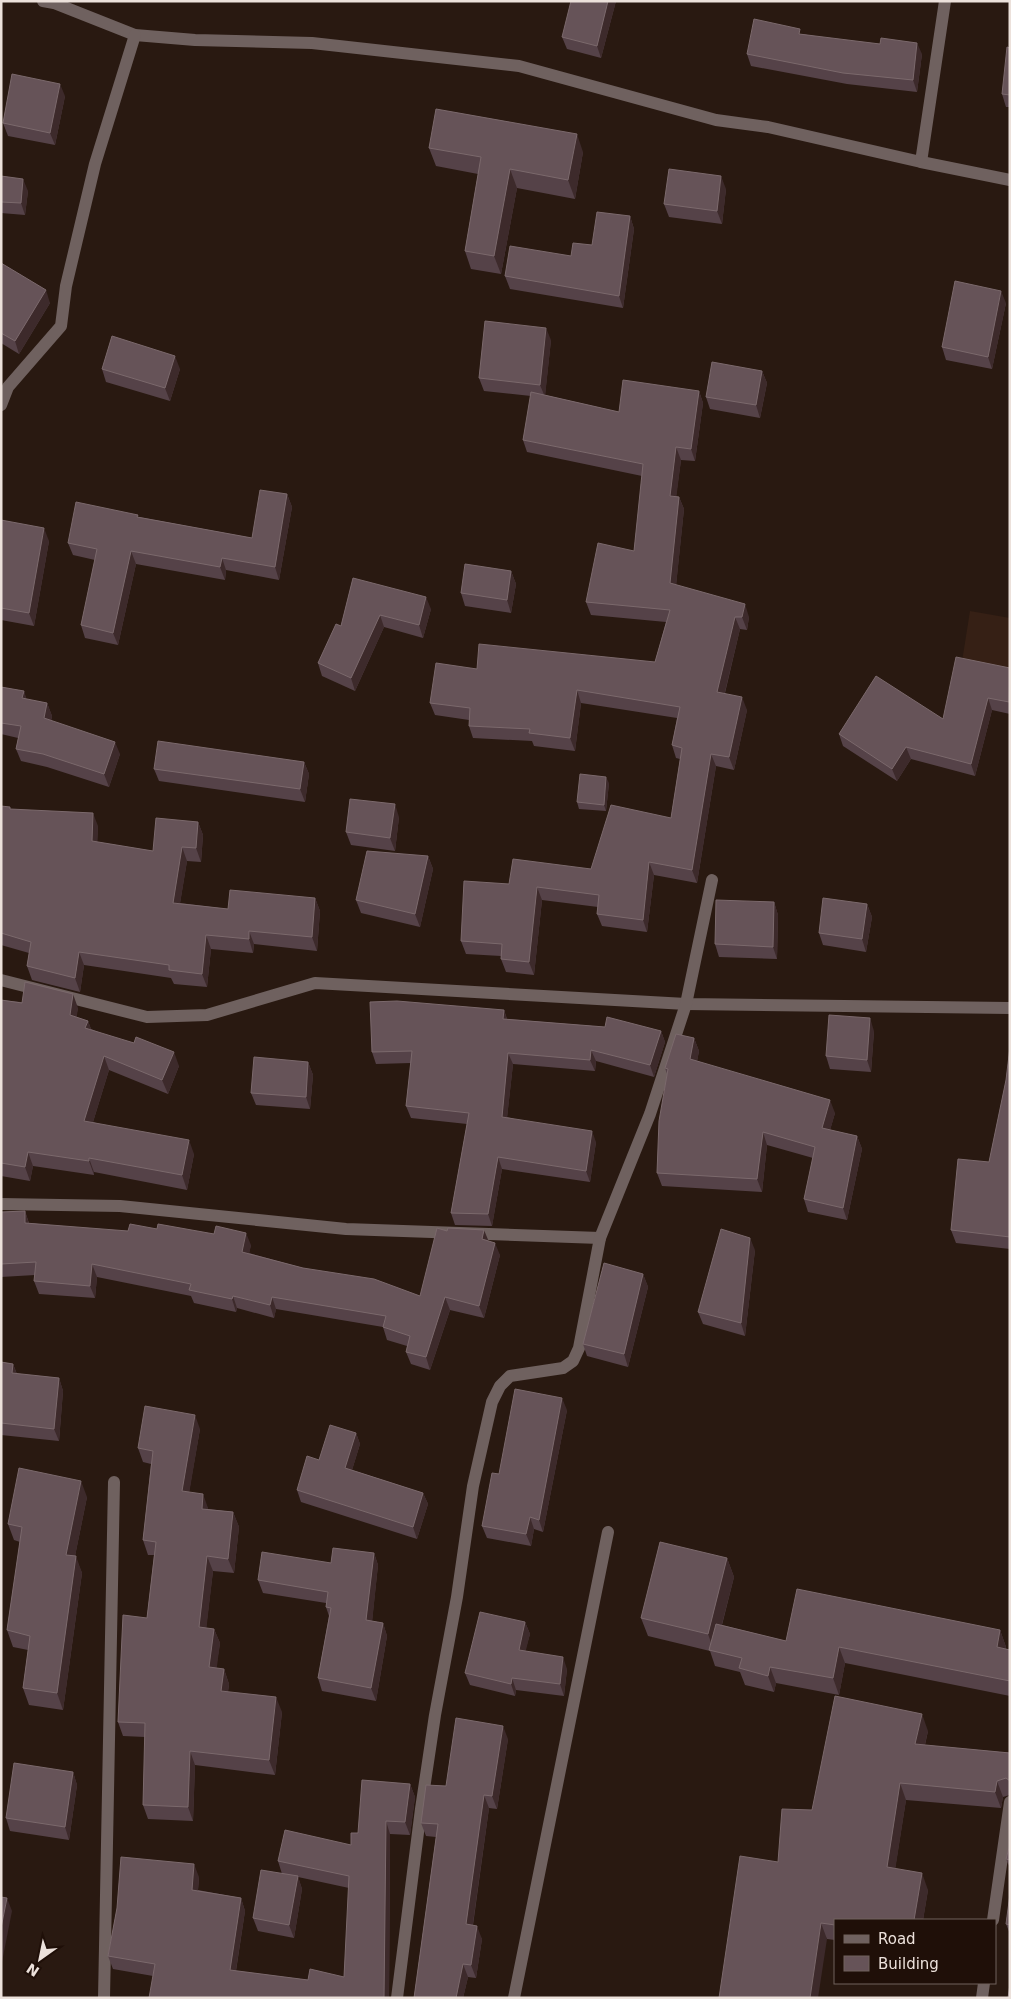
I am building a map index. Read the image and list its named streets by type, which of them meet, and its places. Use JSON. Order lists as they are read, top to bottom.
{
  "legend": ["Road", "Building"],
  "north": "bottom left"
}
